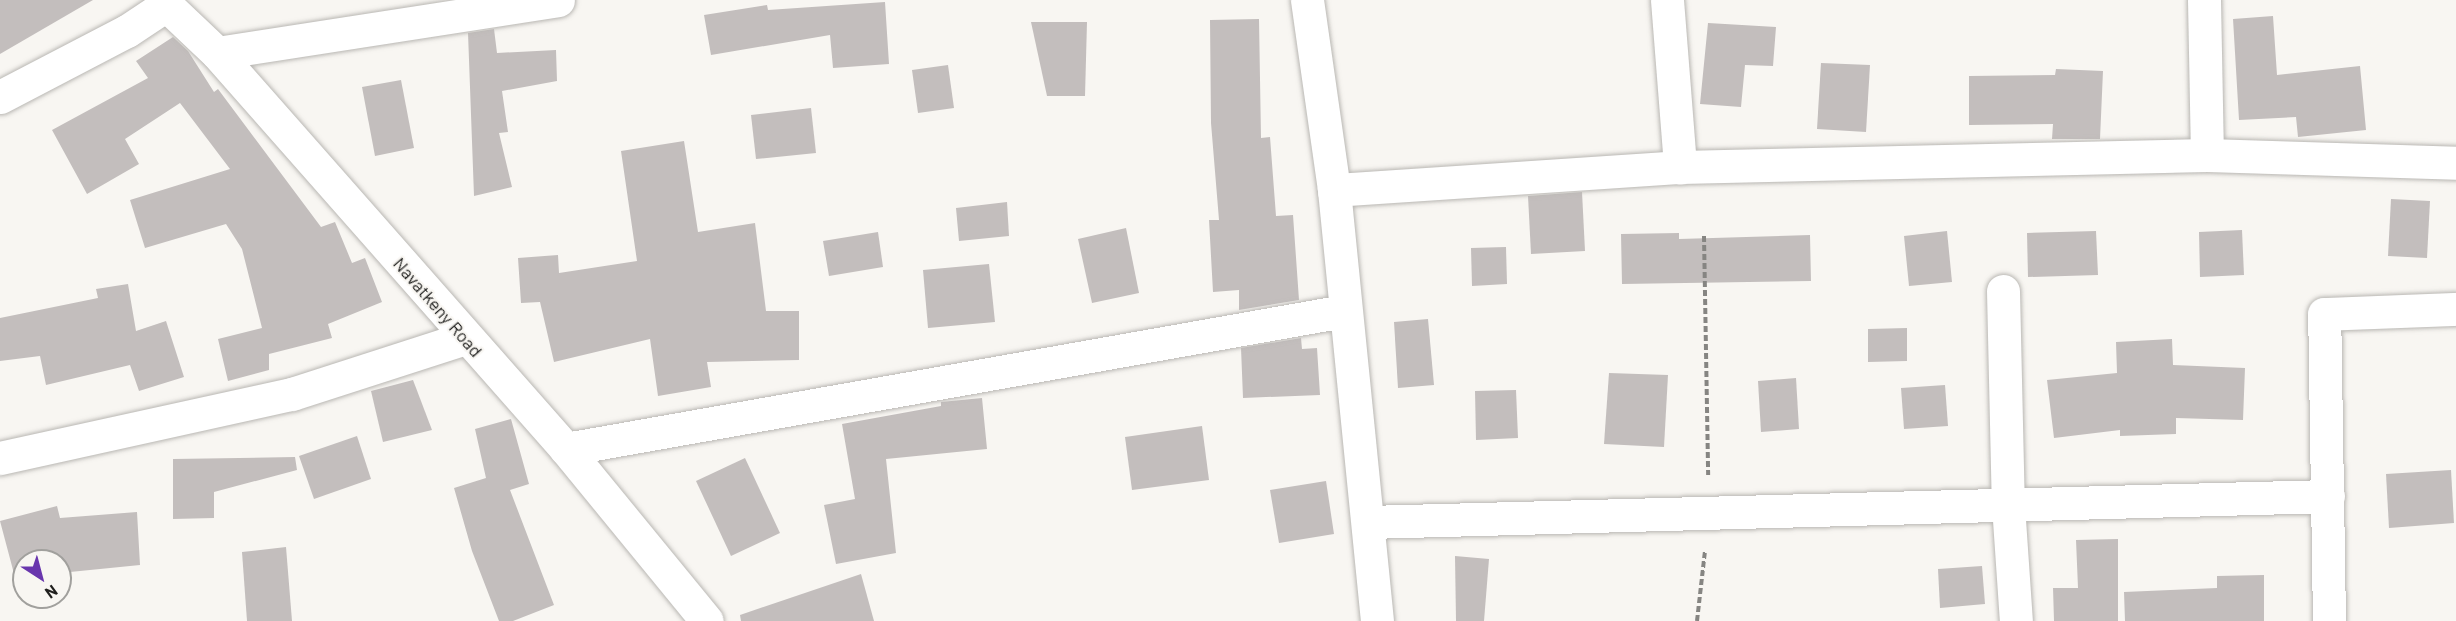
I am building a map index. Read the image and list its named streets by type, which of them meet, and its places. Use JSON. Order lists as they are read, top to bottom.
{
  "streets": {
    "street": ["Navatkeny Road"]
  },
  "north": "bottom right"
}
